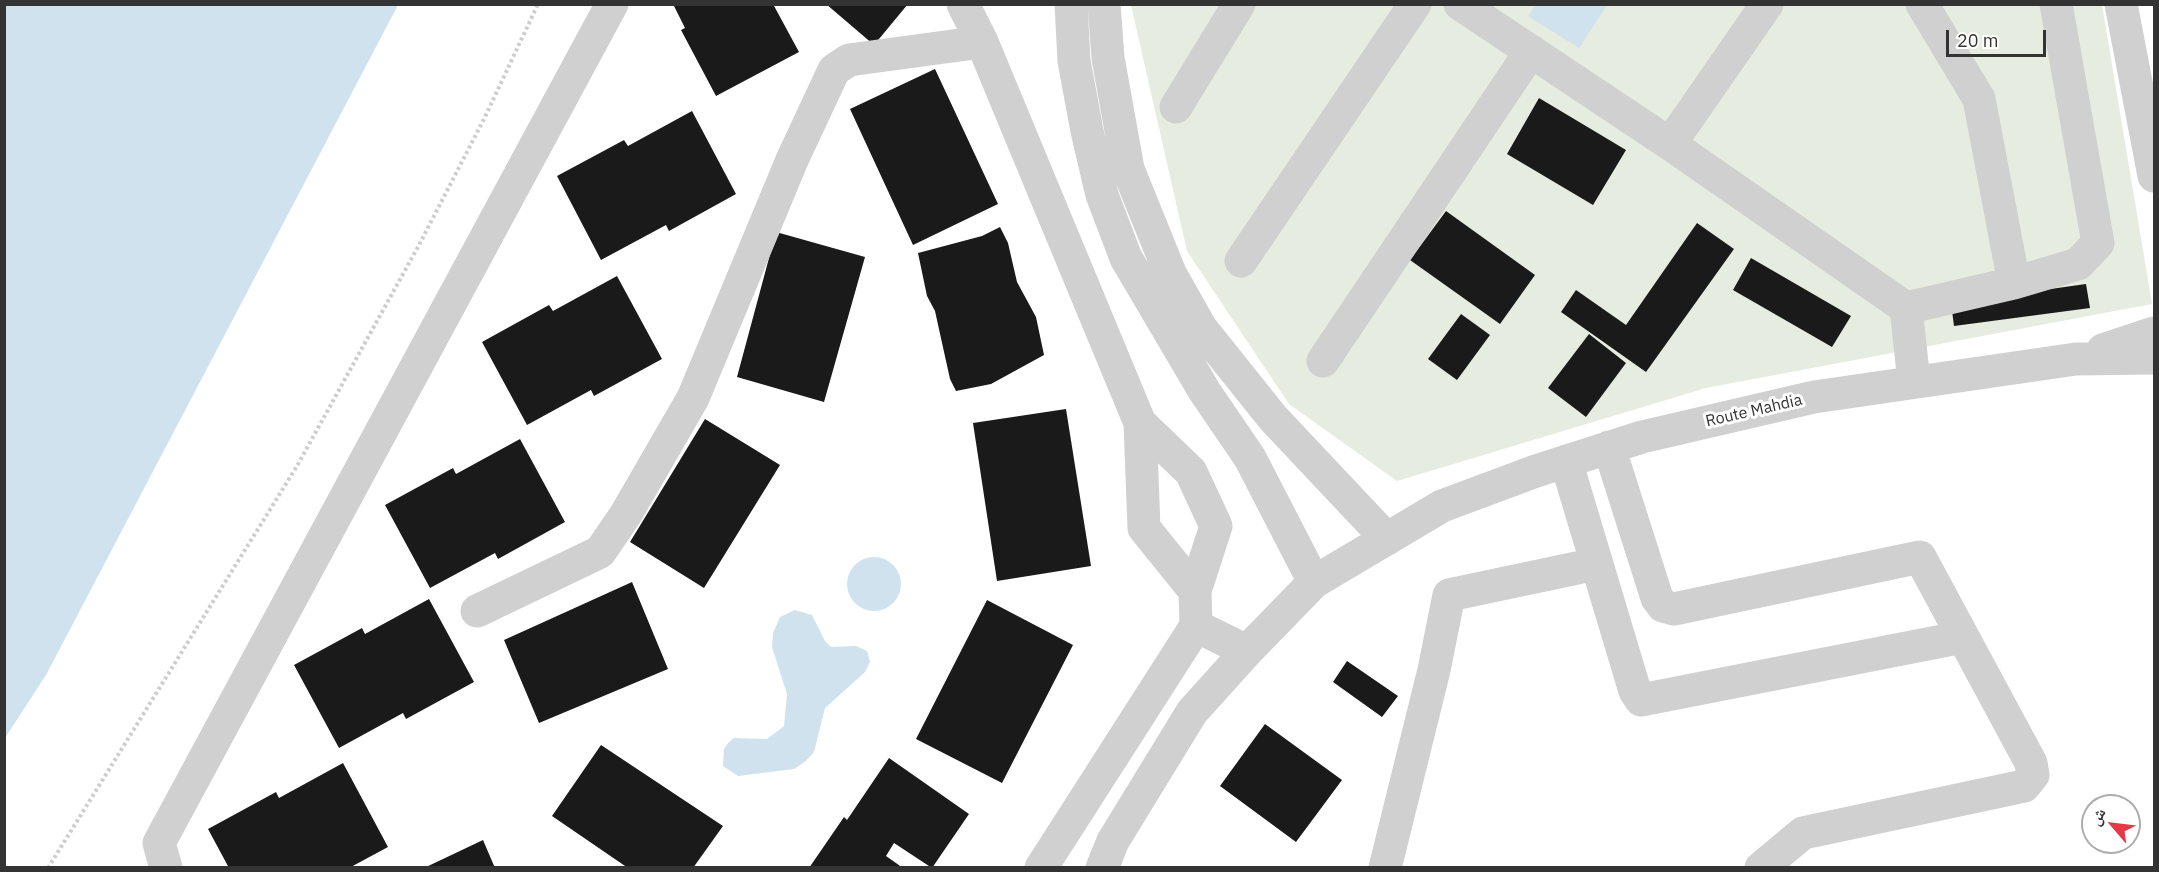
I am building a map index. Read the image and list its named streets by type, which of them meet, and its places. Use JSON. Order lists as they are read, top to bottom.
{
  "streets": {
    "street": ["Route Mahdia"]
  },
  "scale_bar": "20 m",
  "north": "top left"
}
